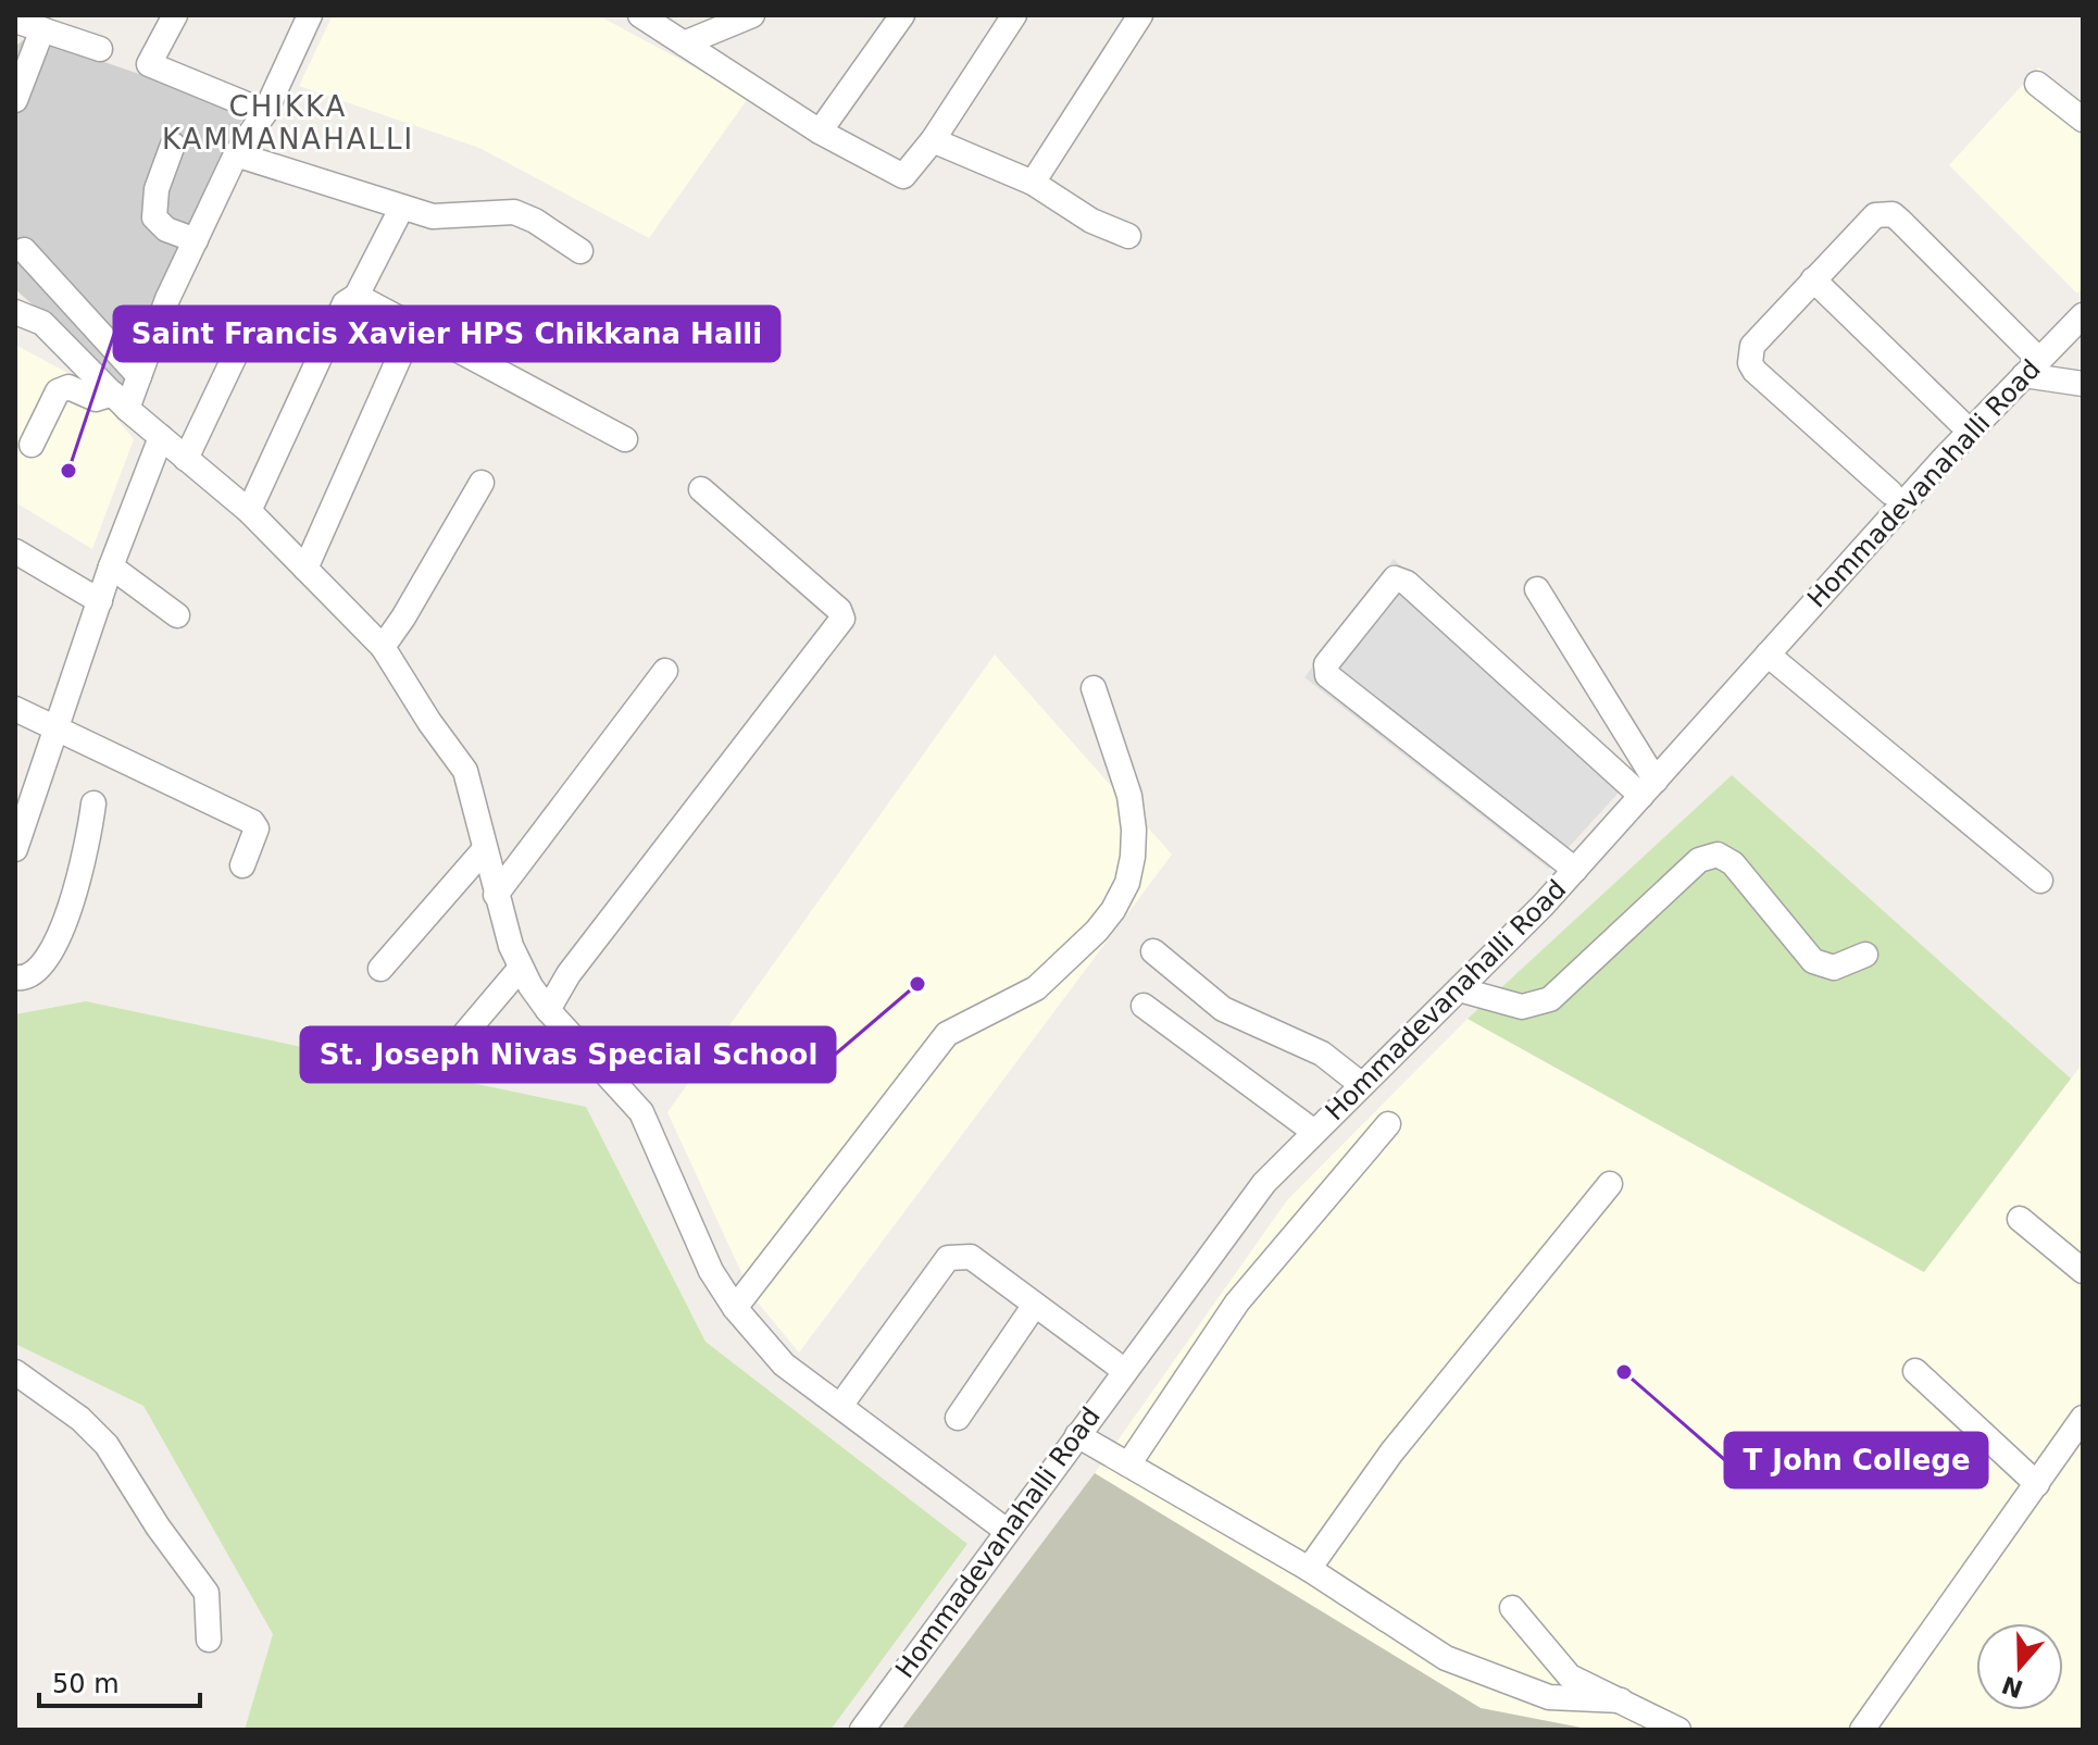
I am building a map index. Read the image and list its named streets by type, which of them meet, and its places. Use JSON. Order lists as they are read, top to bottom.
{
  "streets": {
    "street": ["Hommadevanahalli Road"]
  },
  "districts": ["CHIKKA KAMMANAHALLI"],
  "places": ["Saint Francis Xavier HPS Chikkana Halli", "St. Joseph Nivas Special School", "T John College"],
  "scale_bar": "50 m",
  "north": "bottom"
}
